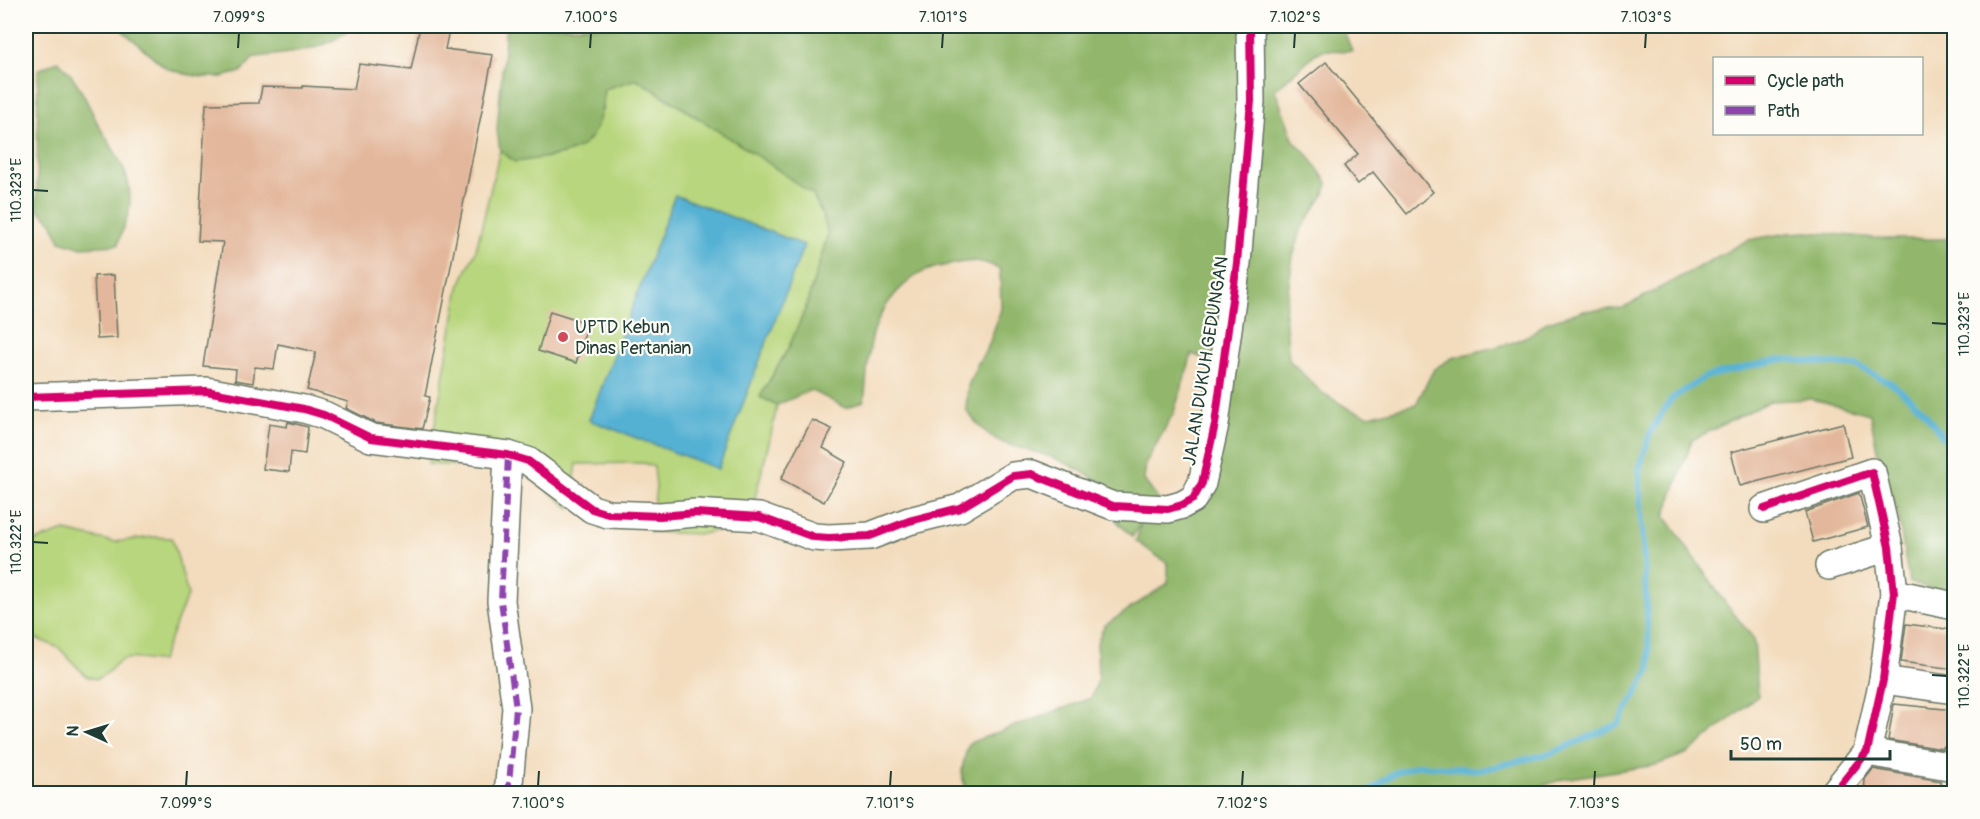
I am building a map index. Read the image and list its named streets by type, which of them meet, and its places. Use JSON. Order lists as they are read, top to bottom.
{
  "streets": {
    "street": ["JALAN DUKUH GEDUNGAN"]
  },
  "places": ["UPTD Kebun Dinas Pertanian"],
  "legend": ["Cycle path", "Path"],
  "scale_bar": "50 m",
  "north": "left",
  "coordinates": [
    "7.099°S",
    "7.100°S",
    "7.101°S",
    "7.102°S",
    "7.103°S",
    "110.323°E",
    "110.322°E"
  ]
}
